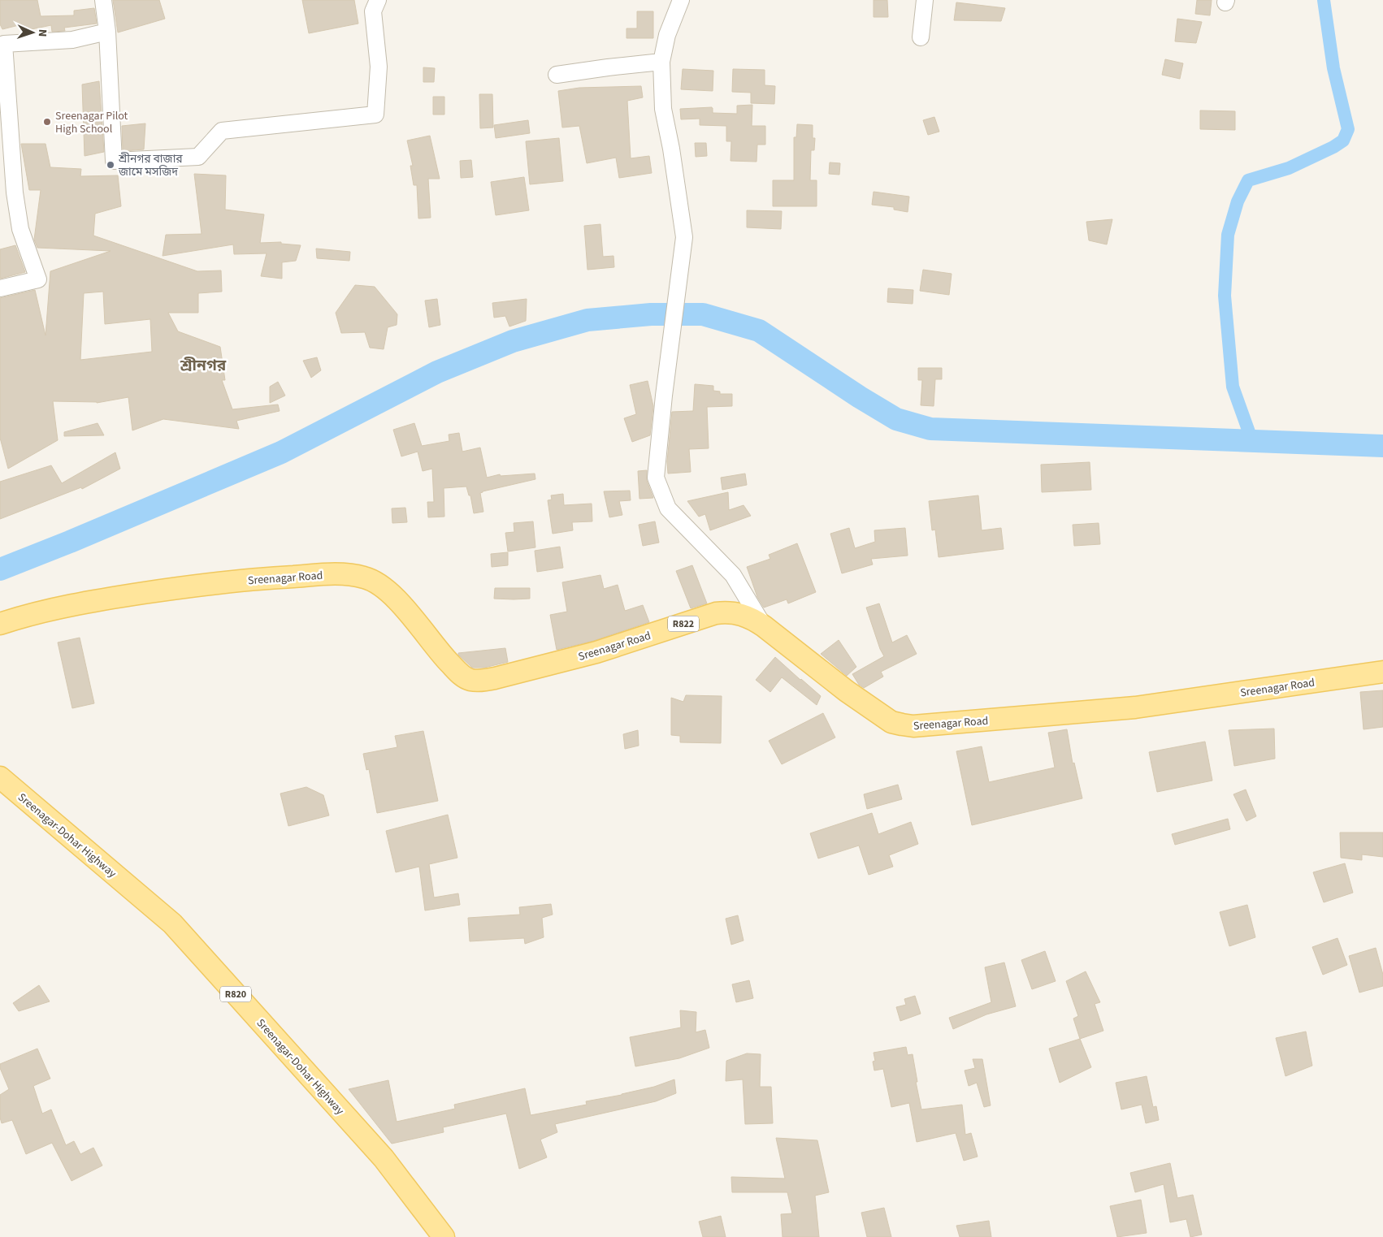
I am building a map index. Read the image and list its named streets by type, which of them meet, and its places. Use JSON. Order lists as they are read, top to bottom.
{
  "streets": {
    "main road": [
      "Sreenagar Road",
      "R822",
      "Sreenagar-Dohar Highway",
      "R820"
    ]
  },
  "districts": ["শ্রীনগর"],
  "places": ["Sreenagar Pilot High School", "শ্রীনগর বাজার জামে মসজিদ"],
  "north": "right"
}
